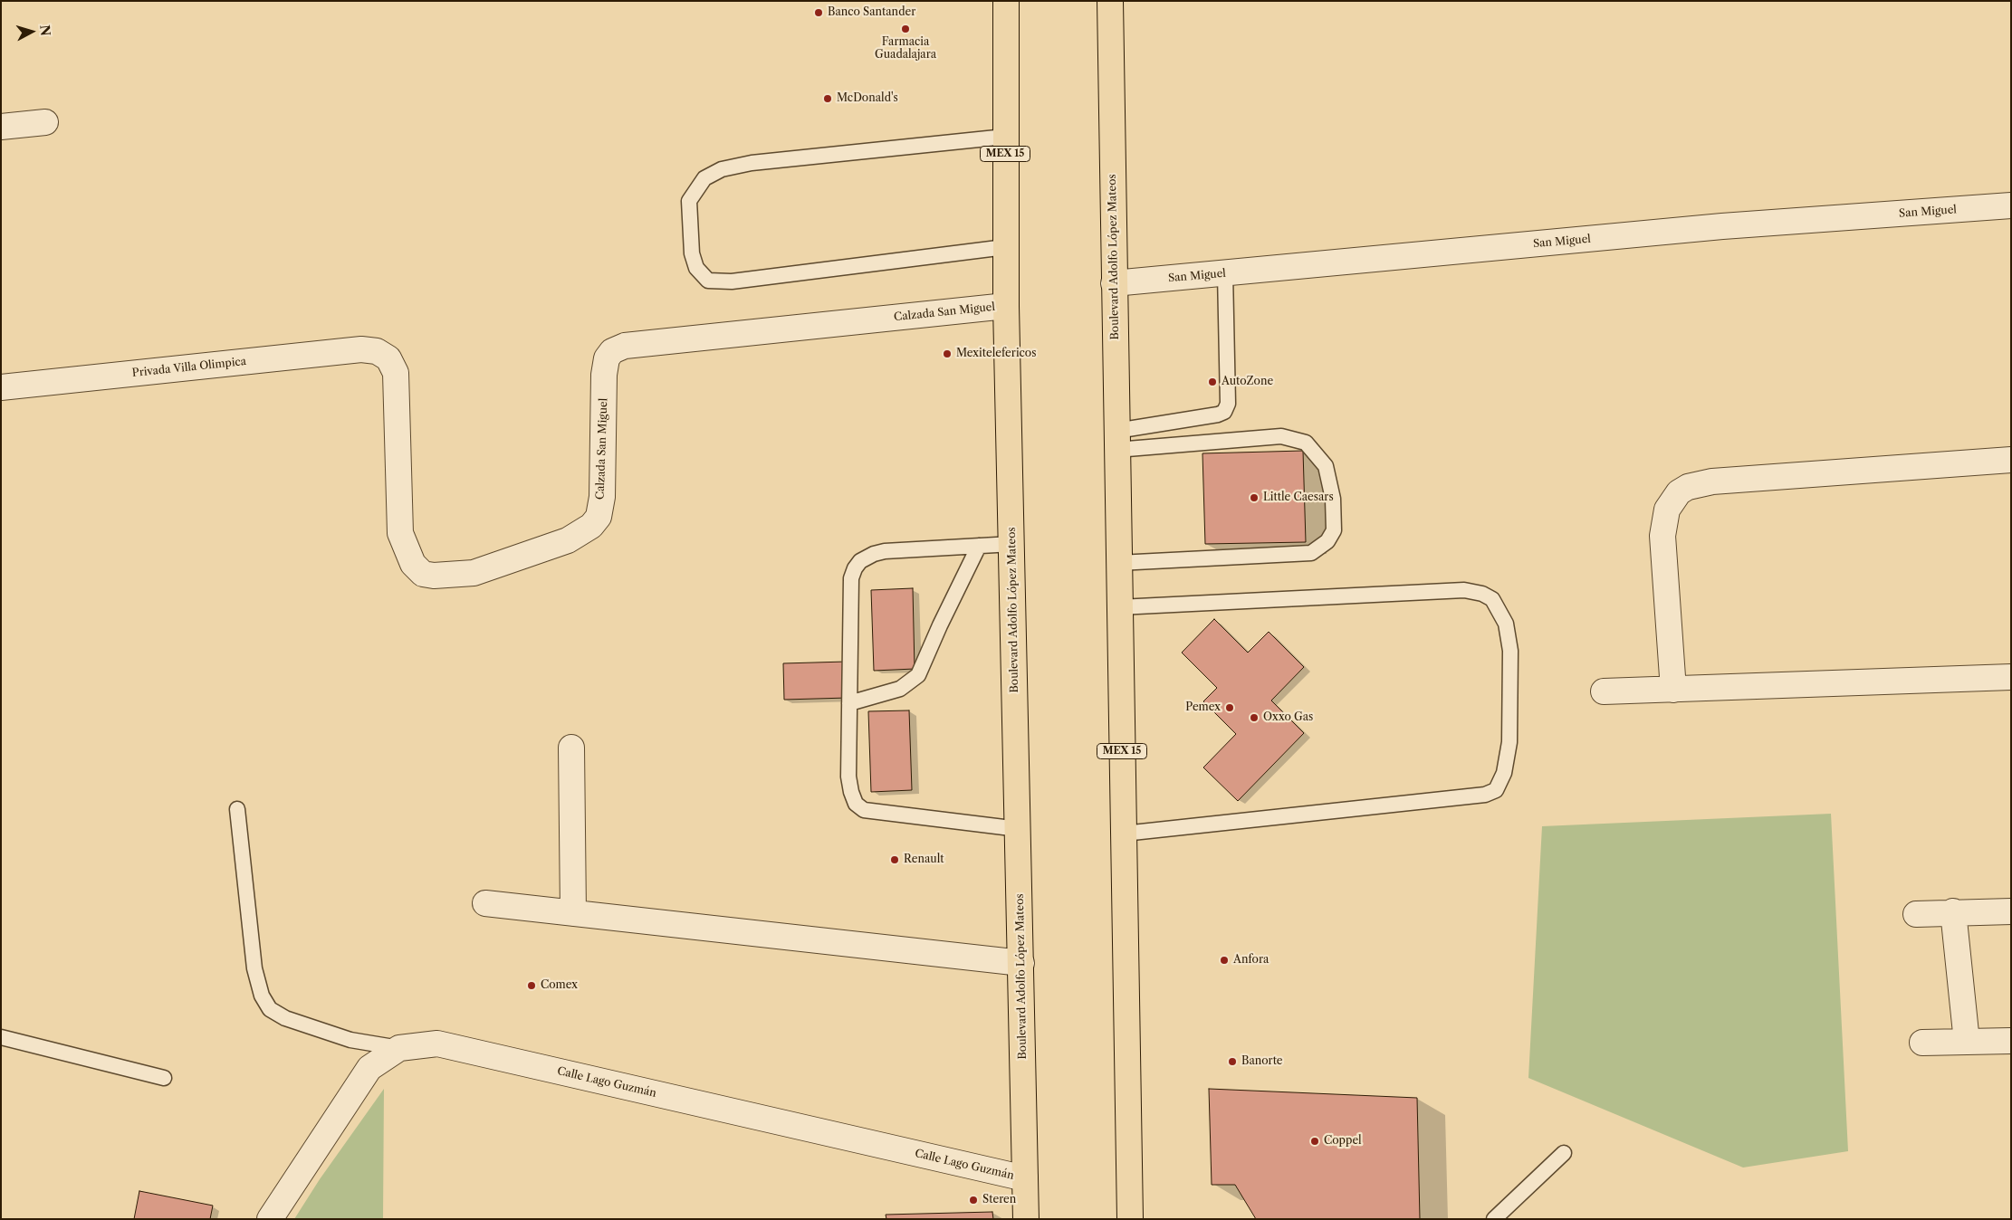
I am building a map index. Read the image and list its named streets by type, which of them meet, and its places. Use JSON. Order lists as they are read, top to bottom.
{
  "streets": {
    "main road": ["MEX 15", "Boulevard Adolfo López Mateos"],
    "street": [
      "San Miguel",
      "Calzada San Miguel",
      "Privada Villa Olimpica",
      "Calle Lago Guzmán"
    ]
  },
  "crossings": [
    ["San Miguel", "Boulevard Adolfo López Mateos"],
    ["Boulevard Adolfo López Mateos", "Calzada San Miguel"],
    ["Boulevard Adolfo López Mateos", "Calle Lago Guzmán"],
    ["Calzada San Miguel", "Privada Villa Olimpica"]
  ],
  "places": [
    "Banco Santander",
    "Farmacia Guadalajara",
    "McDonald's",
    "Mexitelefericos",
    "AutoZone",
    "Little Caesars",
    "Pemex",
    "Oxxo Gas",
    "Renault",
    "Anfora",
    "Comex",
    "Banorte",
    "Coppel",
    "Steren"
  ],
  "north": "right"
}
